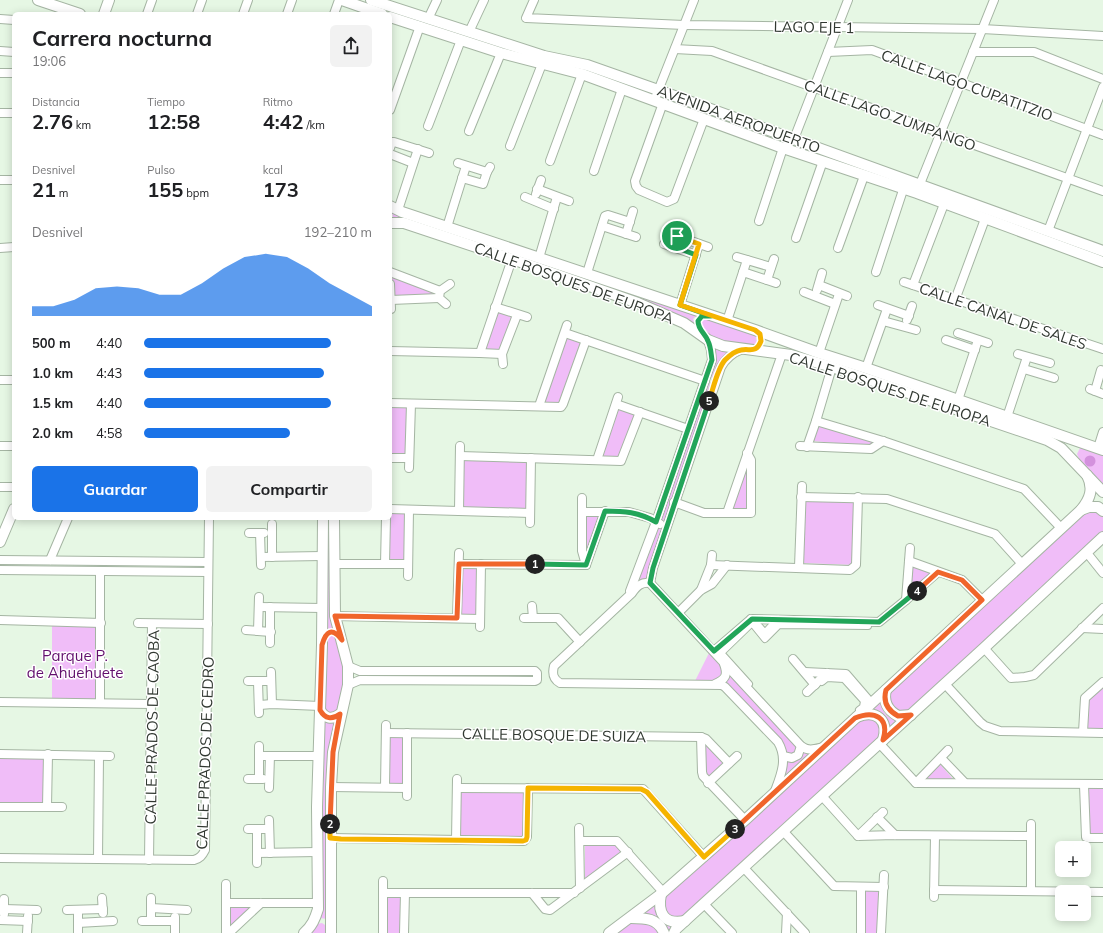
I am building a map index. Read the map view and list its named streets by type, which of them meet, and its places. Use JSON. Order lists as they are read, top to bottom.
{
  "streets": {
    "street": [
      "LAGO EJE 1",
      "CALLE LAGO CUPATITZIO",
      "CALLE LAGO ZUMPANGO",
      "AVENIDA AEROPUERTO",
      "CALLE BOSQUES DE EUROPA",
      "CALLE CANAL DE SALES",
      "CALLE PRADOS DE CAOBA",
      "CALLE BOSQUE DE SUIZA",
      "CALLE PRADOS DE CEDRO"
    ]
  },
  "crossings": [
    ["CALLE PRADOS DE CAOBA", "CALLE PRADOS DE CEDRO"]
  ],
  "parks": ["Parque P. de Ahuehuete"],
  "page": {
    "heading": ["Carrera nocturna", "19:06"],
    "stats": [
      ["Distancia", "2.76 km"],
      ["Tiempo", "12:58"],
      ["Ritmo", "4:42 /km"],
      ["Desnivel", "21 m"],
      ["Pulso", "155 bpm"],
      ["kcal", "173"]
    ],
    "chart": ["Desnivel", "192–210 m"],
    "list": [
      {
        "name": "500 m",
        "note": "4:40"
      },
      {
        "name": "1.0 km",
        "note": "4:43"
      },
      {
        "name": "1.5 km",
        "note": "4:40"
      },
      {
        "name": "2.0 km",
        "note": "4:58"
      }
    ],
    "pins": [
      "5",
      "1",
      "4",
      "2",
      "3"
    ],
    "buttons": ["Guardar", "Compartir"],
    "map_buttons": ["+", "−"]
  }
}
